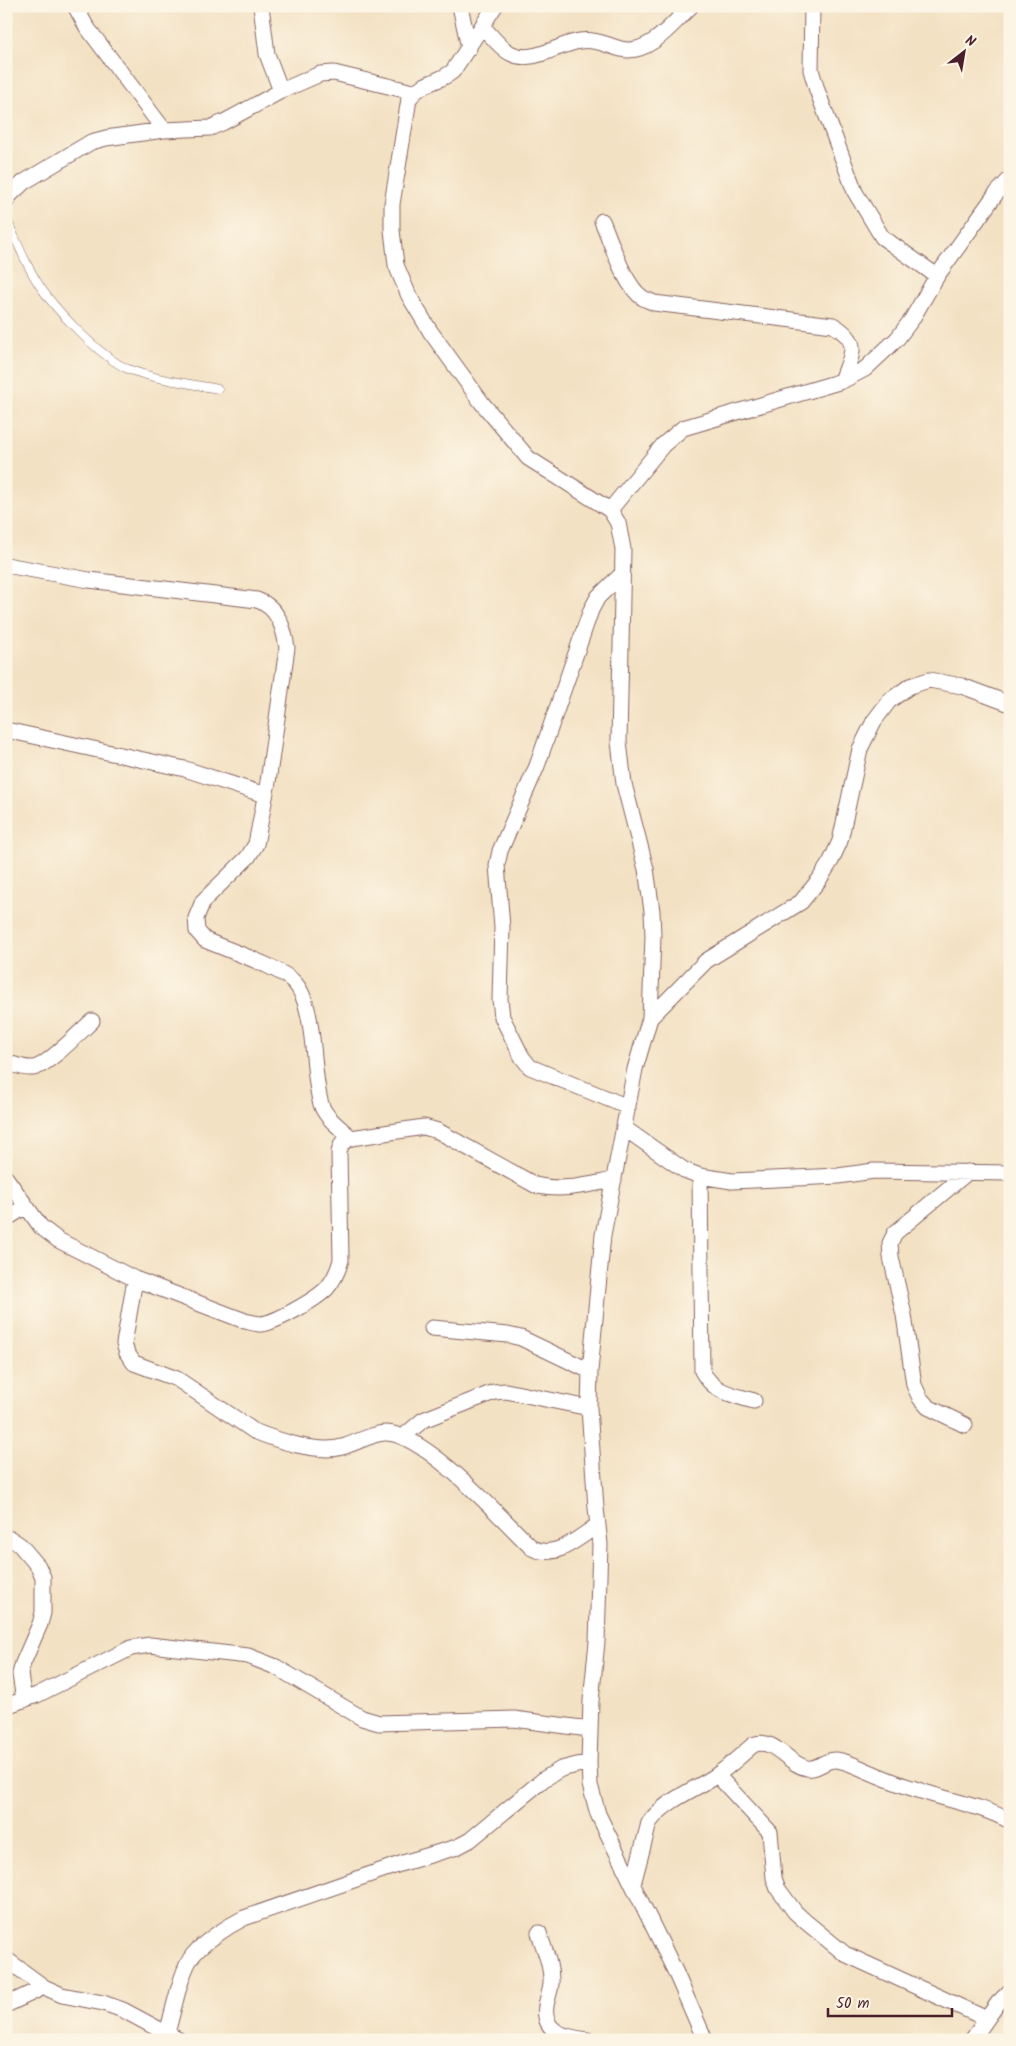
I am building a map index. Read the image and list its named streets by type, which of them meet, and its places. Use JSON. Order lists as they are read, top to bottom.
{
  "scale_bar": "50 m",
  "north": "top right"
}
